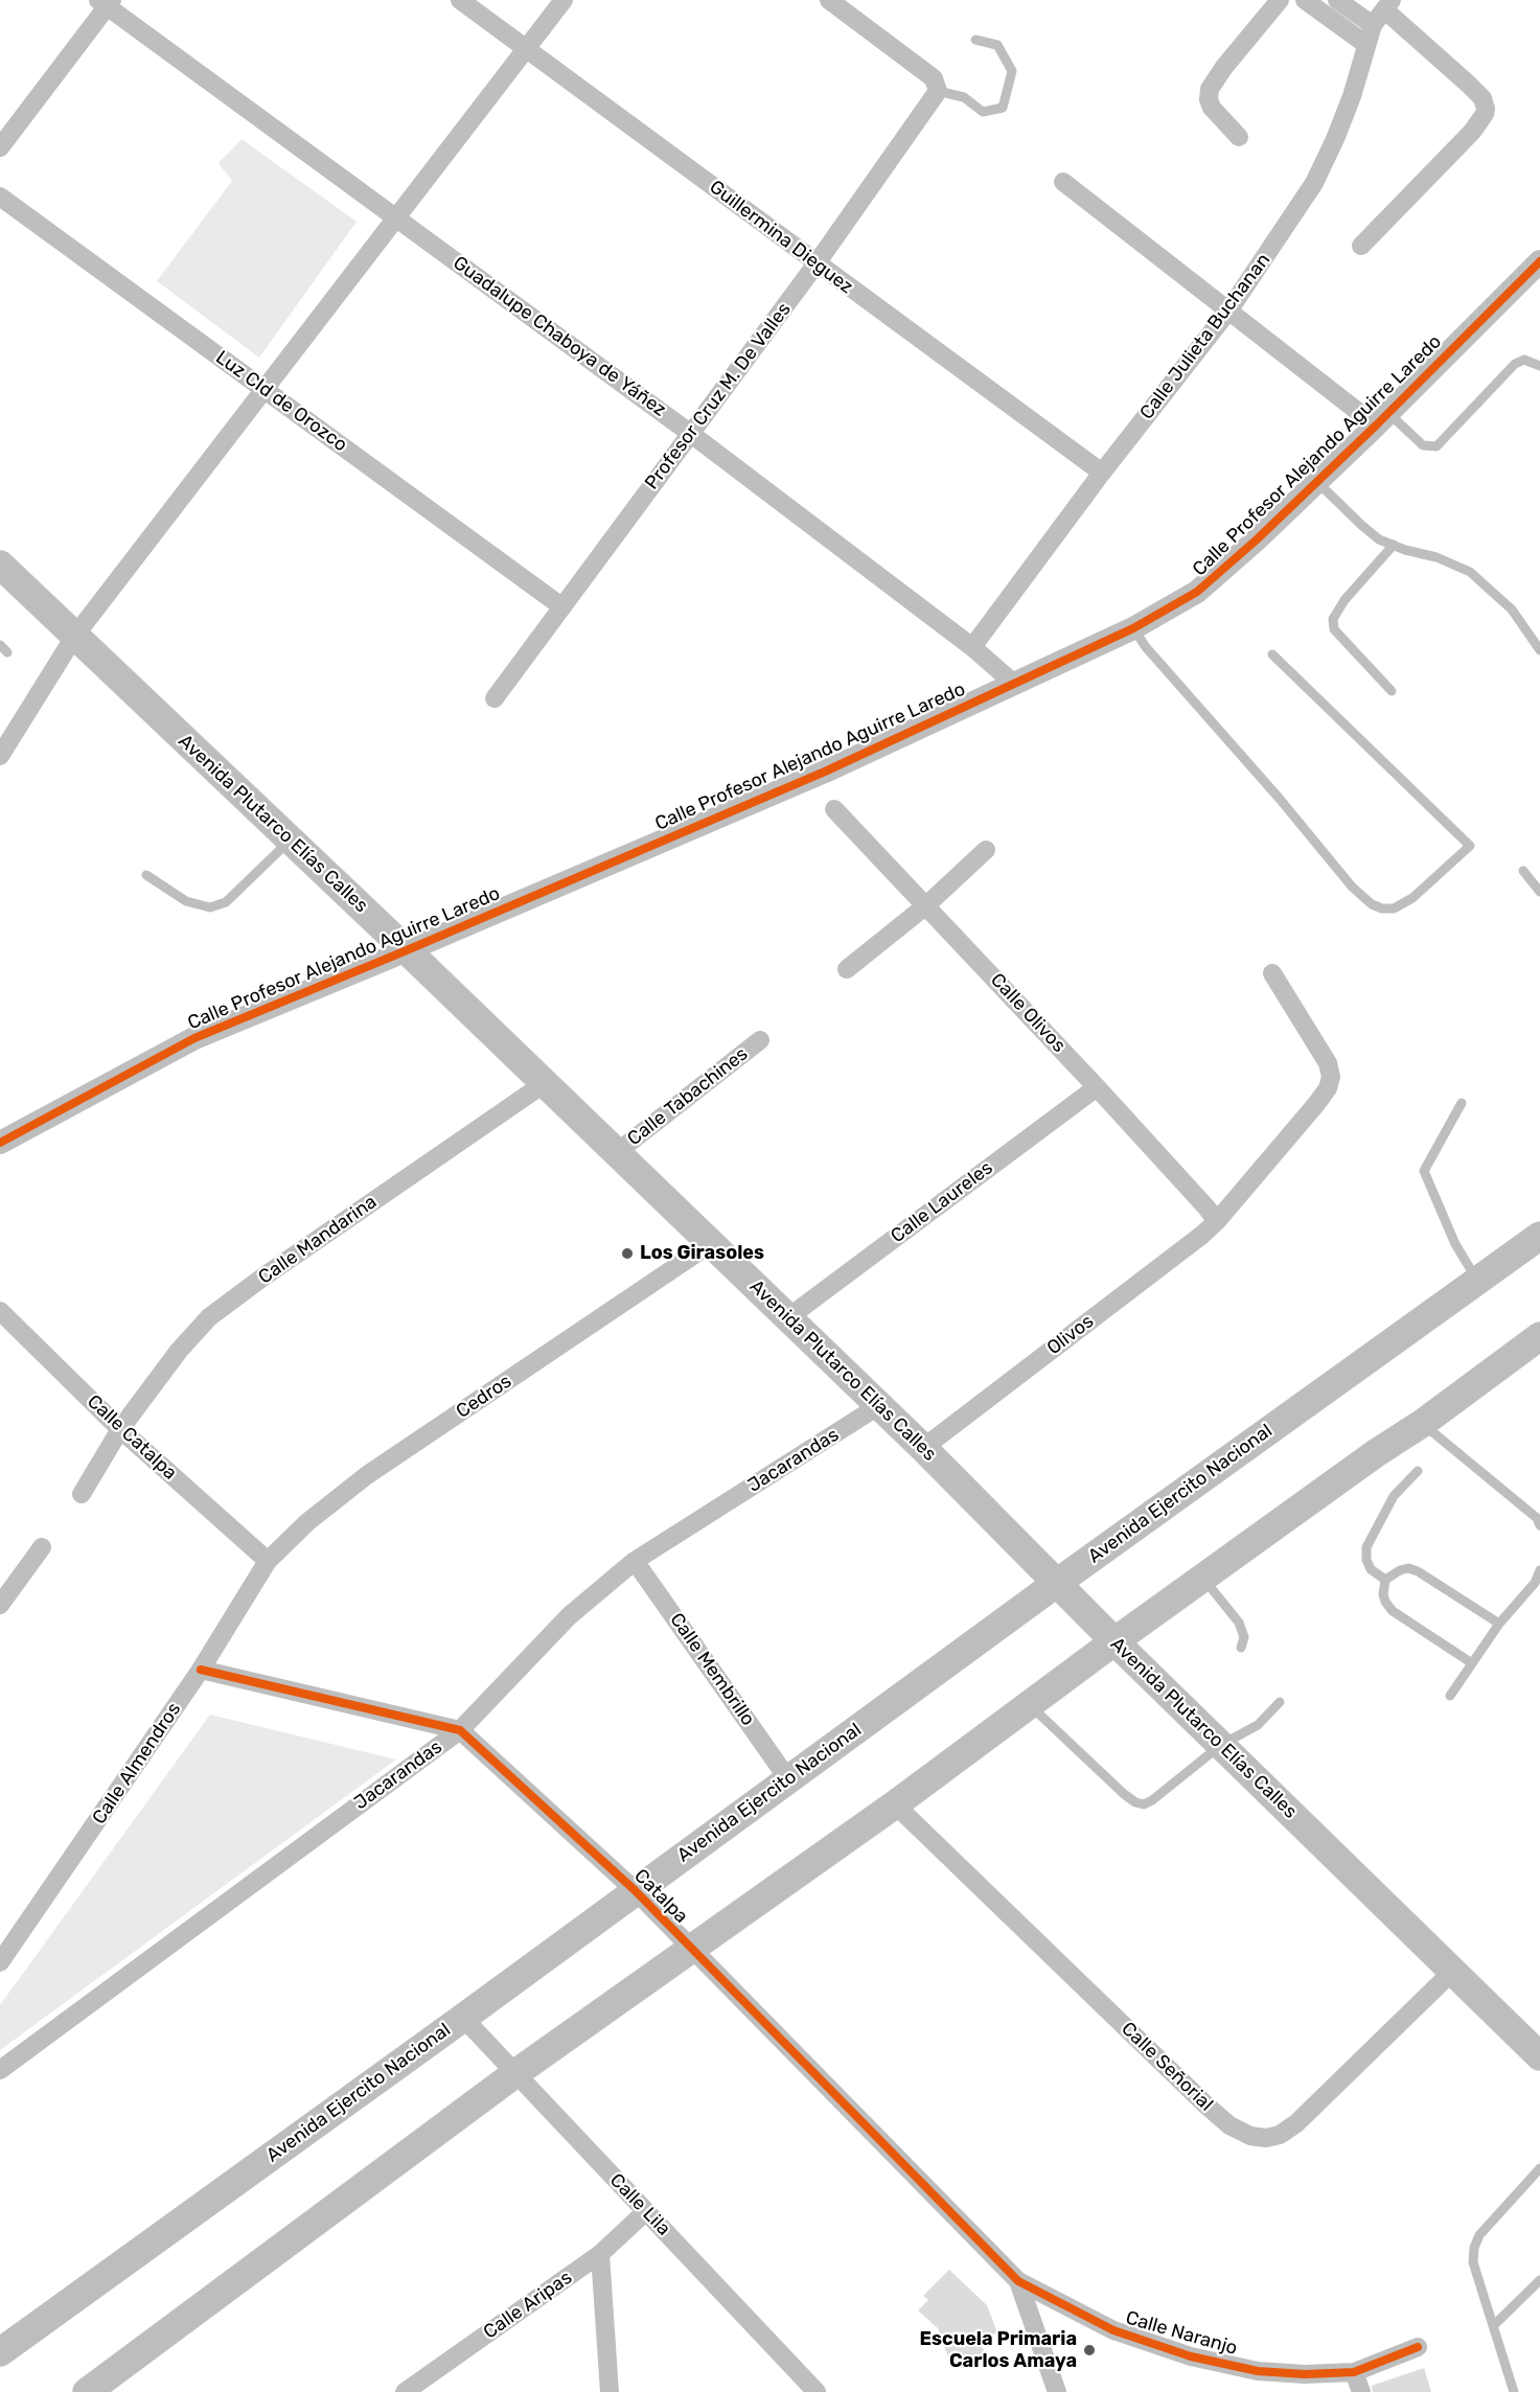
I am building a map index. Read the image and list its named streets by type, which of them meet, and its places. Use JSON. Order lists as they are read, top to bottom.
{
  "streets": {
    "main road": ["Avenida Plutarco Elías Calles", "Avenida Ejercito Nacional"],
    "street": [
      "Guillermina Dieguez",
      "Guadalupe Chaboya de Yáñez",
      "Calle Julieta Buchanan",
      "Profesor Cruz M. De Valles",
      "Luz CId de Orozco",
      "Calle Profesor Alejando Aguirre Laredo",
      "Calle Olivos",
      "Calle Tabachines",
      "Calle Laureles",
      "Calle Mandarina",
      "Olivos",
      "Cedros",
      "Calle Catalpa",
      "Jacarandas",
      "Calle Membrillo",
      "Calle Almendros",
      "Catalpa",
      "Calle Señorial",
      "Calle Lila",
      "Calle Aripas",
      "Calle Naranjo"
    ]
  },
  "crossings": [
    ["Guillermina Dieguez", "Calle Julieta Buchanan"],
    ["Guillermina Dieguez", "Profesor Cruz M. De Valles"],
    ["Guadalupe Chaboya de Yáñez", "Calle Julieta Buchanan"],
    ["Guadalupe Chaboya de Yáñez", "Profesor Cruz M. De Valles"],
    ["Guadalupe Chaboya de Yáñez", "Calle Profesor Alejando Aguirre Laredo"],
    ["Profesor Cruz M. De Valles", "Luz CId de Orozco"],
    ["Calle Profesor Alejando Aguirre Laredo", "Avenida Plutarco Elías Calles"],
    ["Avenida Plutarco Elías Calles", "Calle Tabachines"],
    ["Avenida Plutarco Elías Calles", "Calle Laureles"],
    ["Avenida Plutarco Elías Calles", "Calle Mandarina"],
    ["Avenida Plutarco Elías Calles", "Olivos"],
    ["Avenida Plutarco Elías Calles", "Cedros"],
    ["Avenida Plutarco Elías Calles", "Jacarandas"],
    ["Avenida Plutarco Elías Calles", "Avenida Ejercito Nacional"],
    ["Avenida Plutarco Elías Calles", "Calle Señorial"],
    ["Calle Olivos", "Calle Laureles"],
    ["Calle Olivos", "Olivos"],
    ["Calle Mandarina", "Calle Catalpa"],
    ["Cedros", "Calle Catalpa"],
    ["Cedros", "Calle Almendros"],
    ["Calle Catalpa", "Calle Almendros"],
    ["Jacarandas", "Calle Membrillo"],
    ["Jacarandas", "Catalpa"],
    ["Avenida Ejercito Nacional", "Calle Membrillo"],
    ["Avenida Ejercito Nacional", "Catalpa"],
    ["Avenida Ejercito Nacional", "Calle Lila"],
    ["Calle Almendros", "Catalpa"],
    ["Catalpa", "Calle Naranjo"],
    ["Calle Lila", "Calle Aripas"]
  ],
  "places": ["Los Girasoles", "Escuela Primaria Carlos Amaya"]
}
